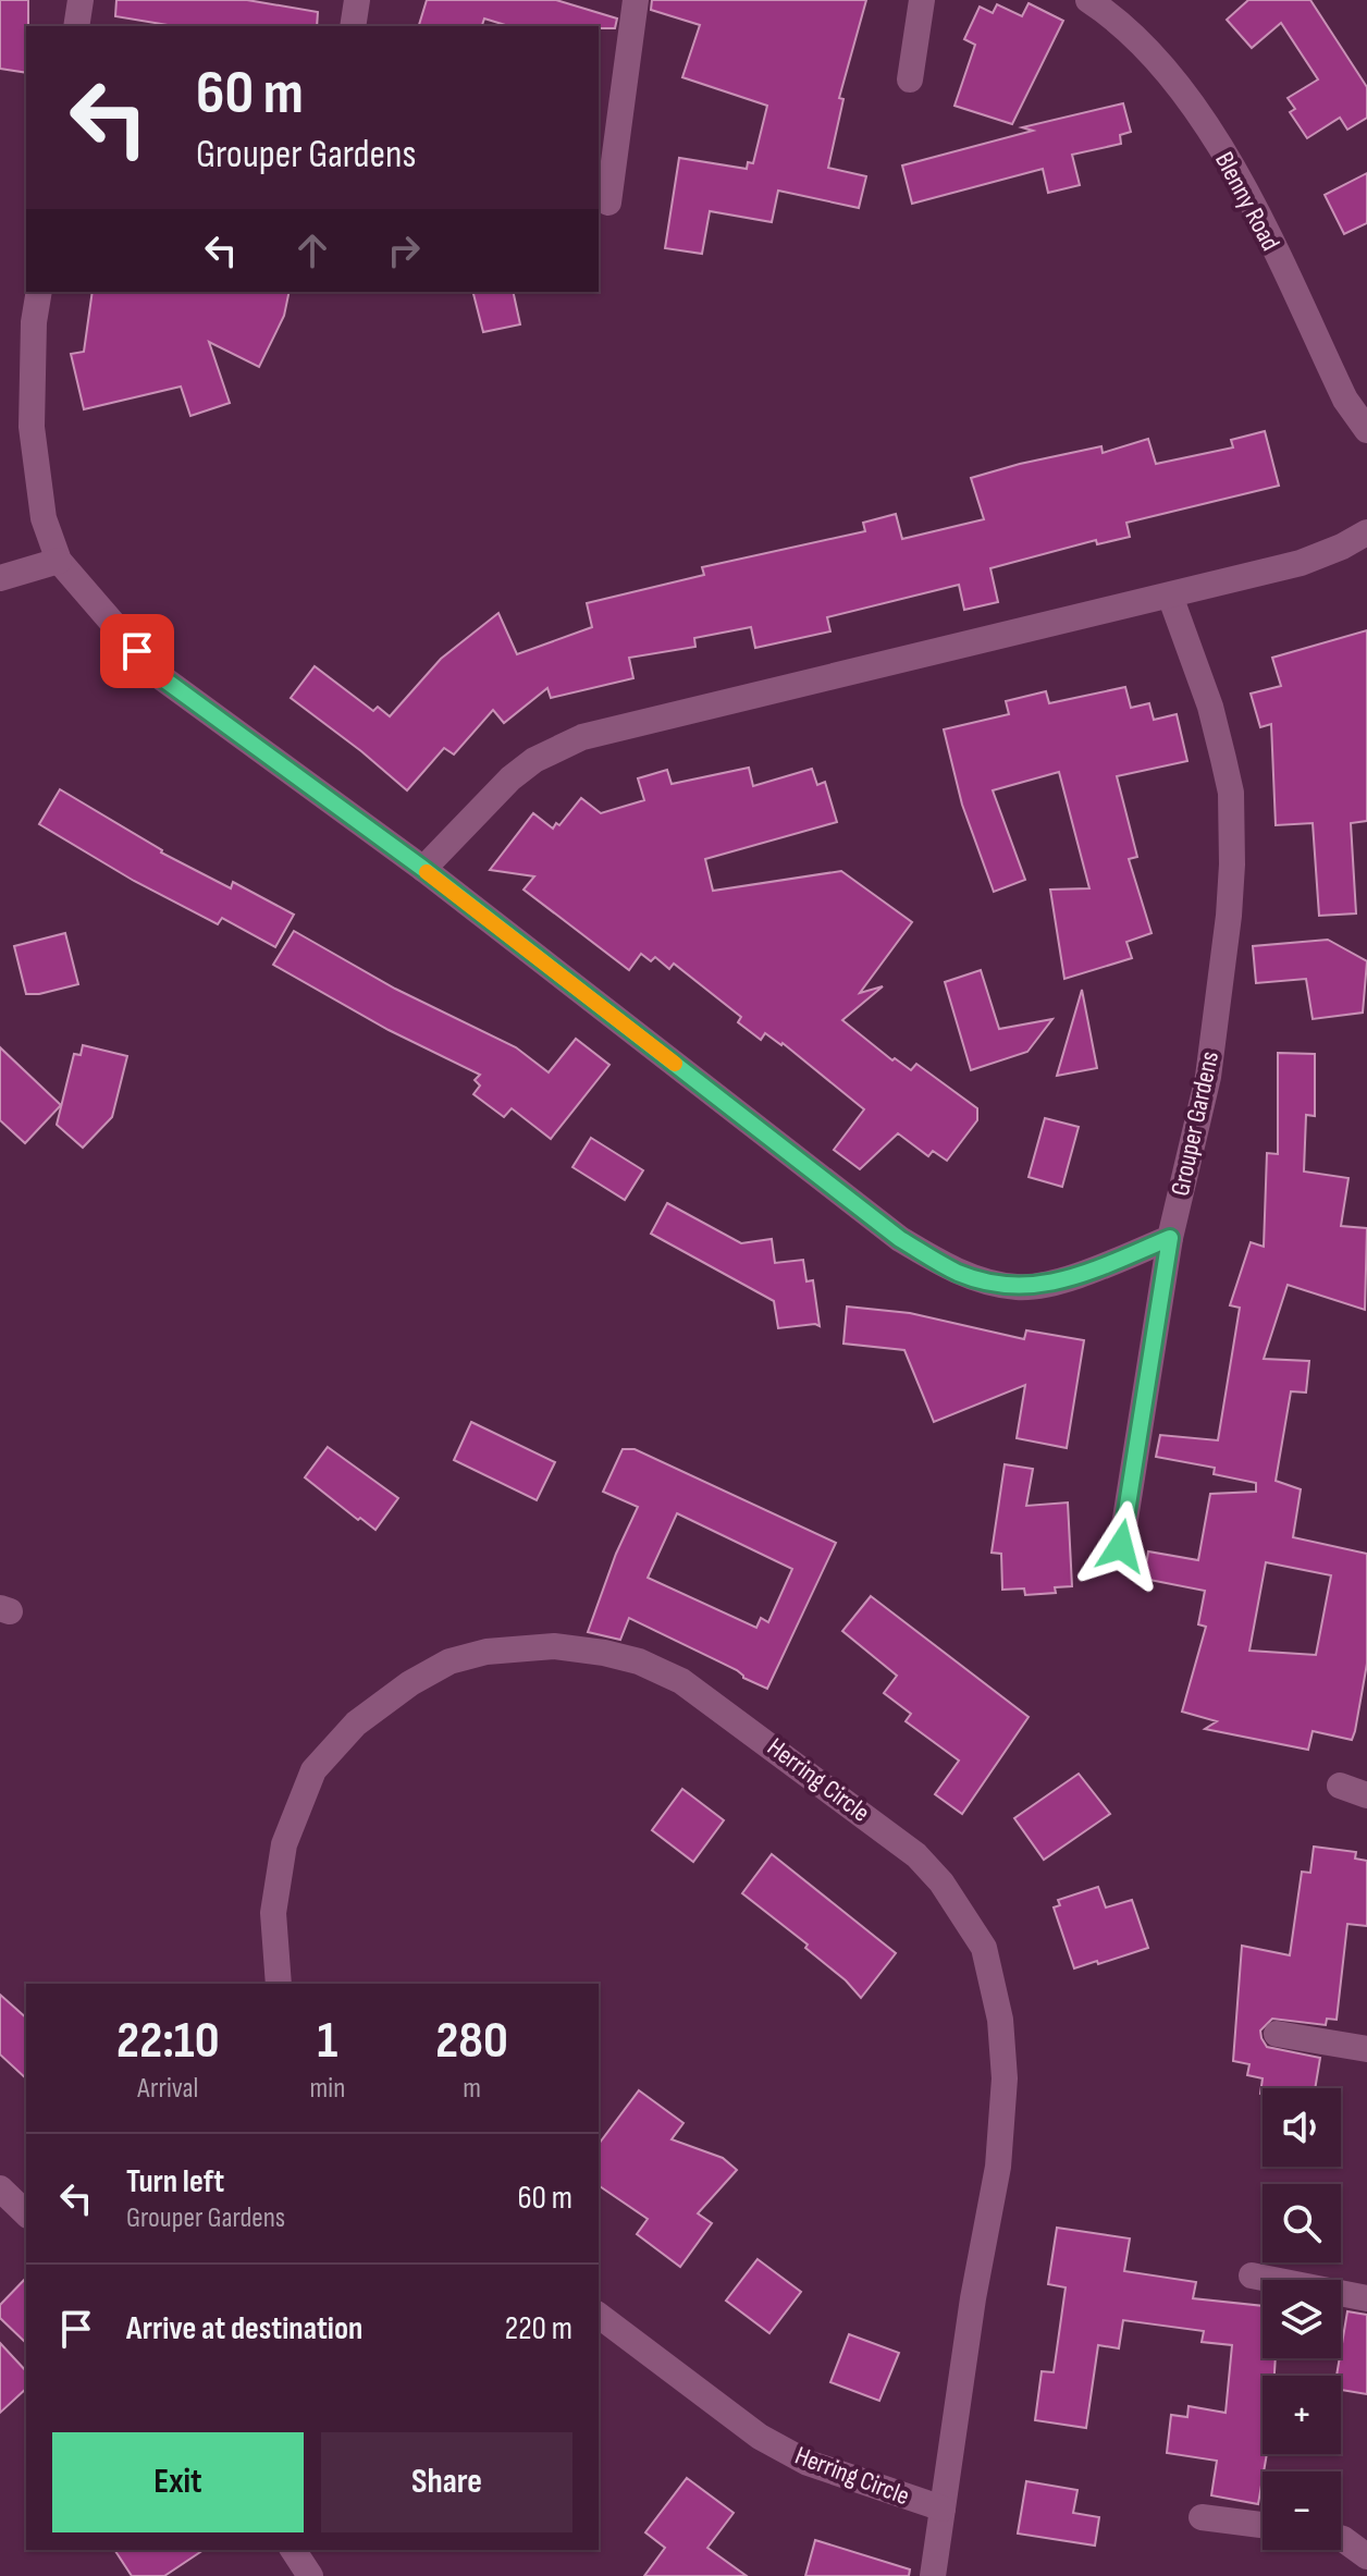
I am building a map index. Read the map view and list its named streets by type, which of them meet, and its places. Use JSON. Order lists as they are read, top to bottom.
{
  "streets": {
    "street": ["Blenny Road", "Grouper Gardens", "Herring Circle"]
  },
  "page": {
    "turn": ["60 m", "Grouper Gardens"],
    "eta": [
      "22:10",
      "Arrival",
      "1",
      "min",
      "280",
      "m"
    ],
    "map_buttons": ["+", "−"],
    "list": [
      {
        "name": "Turn left",
        "note": "Grouper Gardens",
        "value": "60 m"
      },
      {
        "name": "Arrive at destination",
        "value": "220 m"
      }
    ],
    "buttons": ["Exit", "Share"]
  }
}
